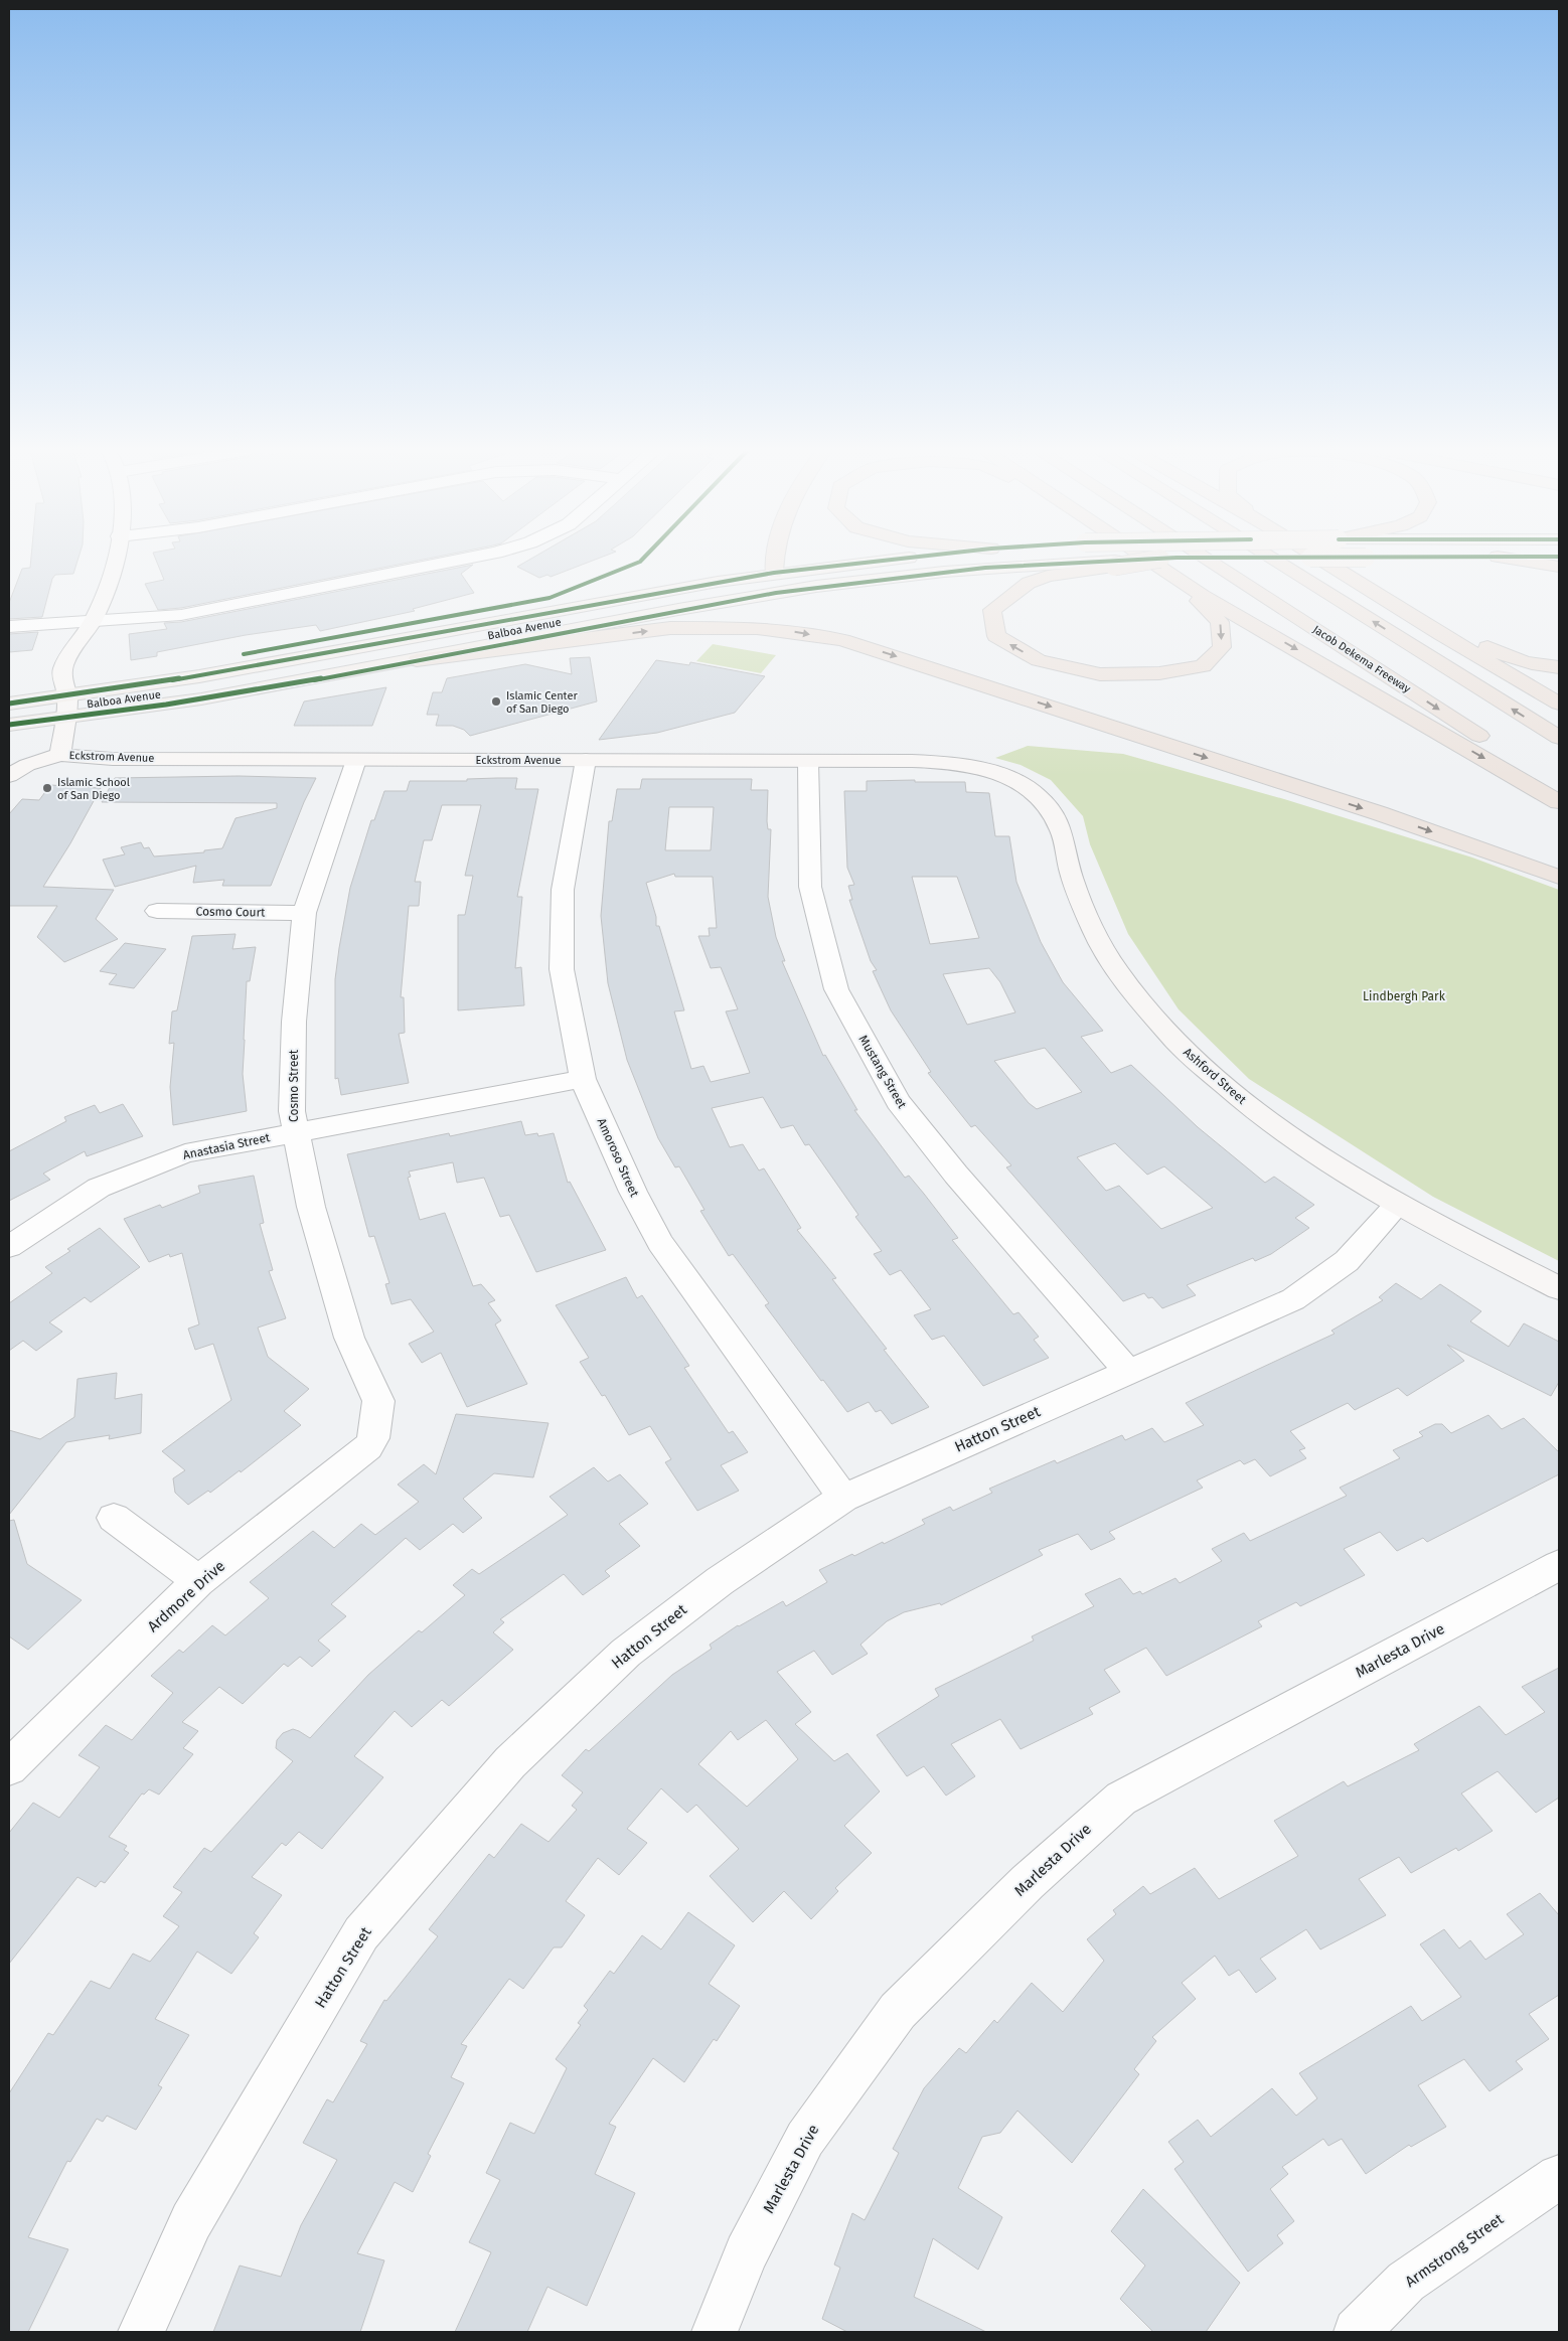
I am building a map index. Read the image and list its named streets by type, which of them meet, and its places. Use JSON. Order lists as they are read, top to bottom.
{
  "streets": {
    "highway": ["Jacob Dekema Freeway"],
    "main road": ["Balboa Avenue"],
    "street": [
      "Eckstrom Avenue",
      "Cosmo Court",
      "Mustang Street",
      "Ashford Street",
      "Cosmo Street",
      "Anastasia Street",
      "Amoroso Street",
      "Hatton Street",
      "Ardmore Drive",
      "Marlesta Drive",
      "Armstrong Street"
    ]
  },
  "crossings": [
    ["Eckstrom Avenue", "Mustang Street"],
    ["Eckstrom Avenue", "Ashford Street"],
    ["Eckstrom Avenue", "Cosmo Street"],
    ["Eckstrom Avenue", "Amoroso Street"],
    ["Cosmo Court", "Cosmo Street"],
    ["Mustang Street", "Hatton Street"],
    ["Ashford Street", "Hatton Street"],
    ["Cosmo Street", "Anastasia Street"],
    ["Cosmo Street", "Ardmore Drive"],
    ["Anastasia Street", "Amoroso Street"],
    ["Amoroso Street", "Hatton Street"]
  ],
  "parks": ["Lindbergh Park"],
  "places": ["Islamic Center of San Diego", "Islamic School of San Diego"]
}
